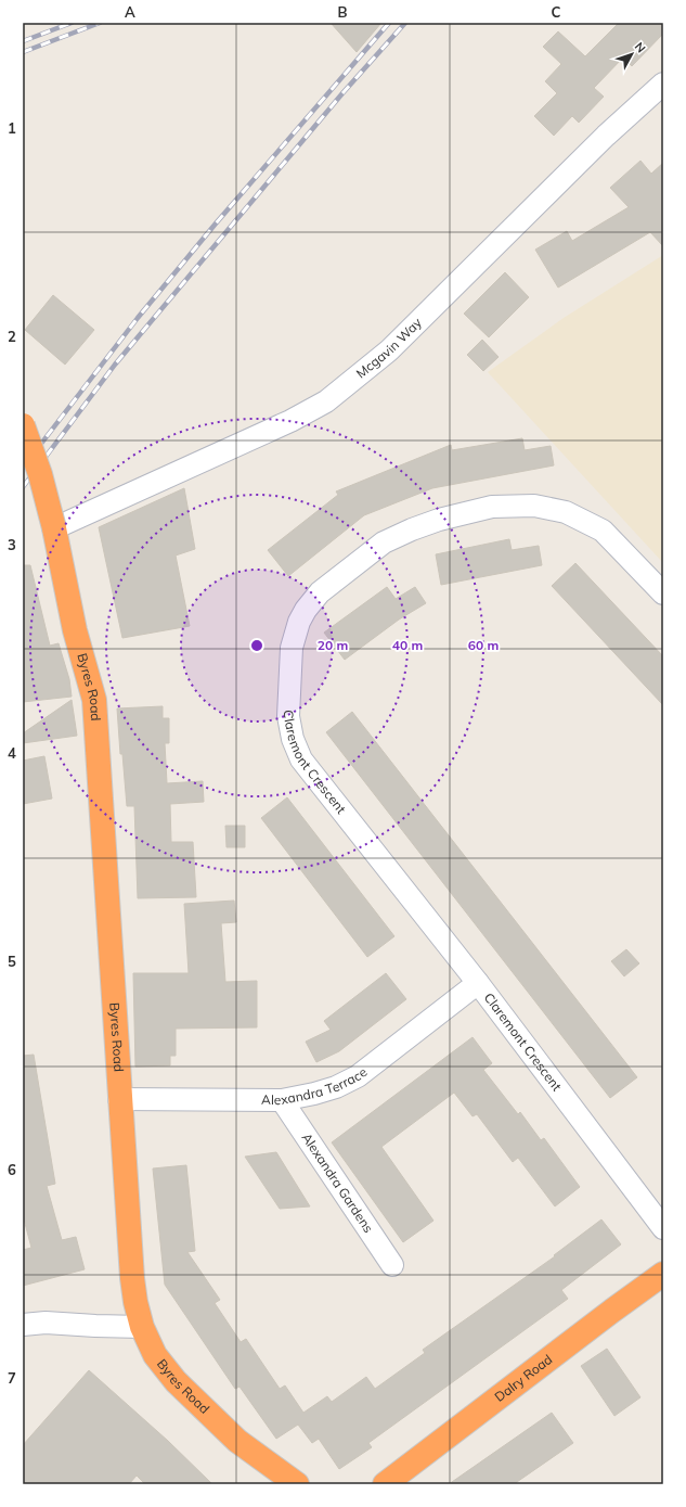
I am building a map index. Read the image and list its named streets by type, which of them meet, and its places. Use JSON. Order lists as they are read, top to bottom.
{
  "streets": {
    "highway": ["Byres Road", "Dalry Road"],
    "street": [
      "Mcgavin Way",
      "Claremont Crescent",
      "Alexandra Terrace",
      "Alexandra Gardens"
    ]
  },
  "crossings": [
    ["Mcgavin Way", "Byres Road"],
    ["Byres Road", "Alexandra Terrace"],
    ["Claremont Crescent", "Alexandra Terrace"],
    ["Alexandra Terrace", "Alexandra Gardens"]
  ],
  "north": "top right",
  "grid": {
    "columns": ["A", "B", "C"],
    "rows": [
      "1",
      "2",
      "3",
      "4",
      "5",
      "6",
      "7"
    ]
  },
  "rings": ["20 m", "40 m", "60 m"]
}
